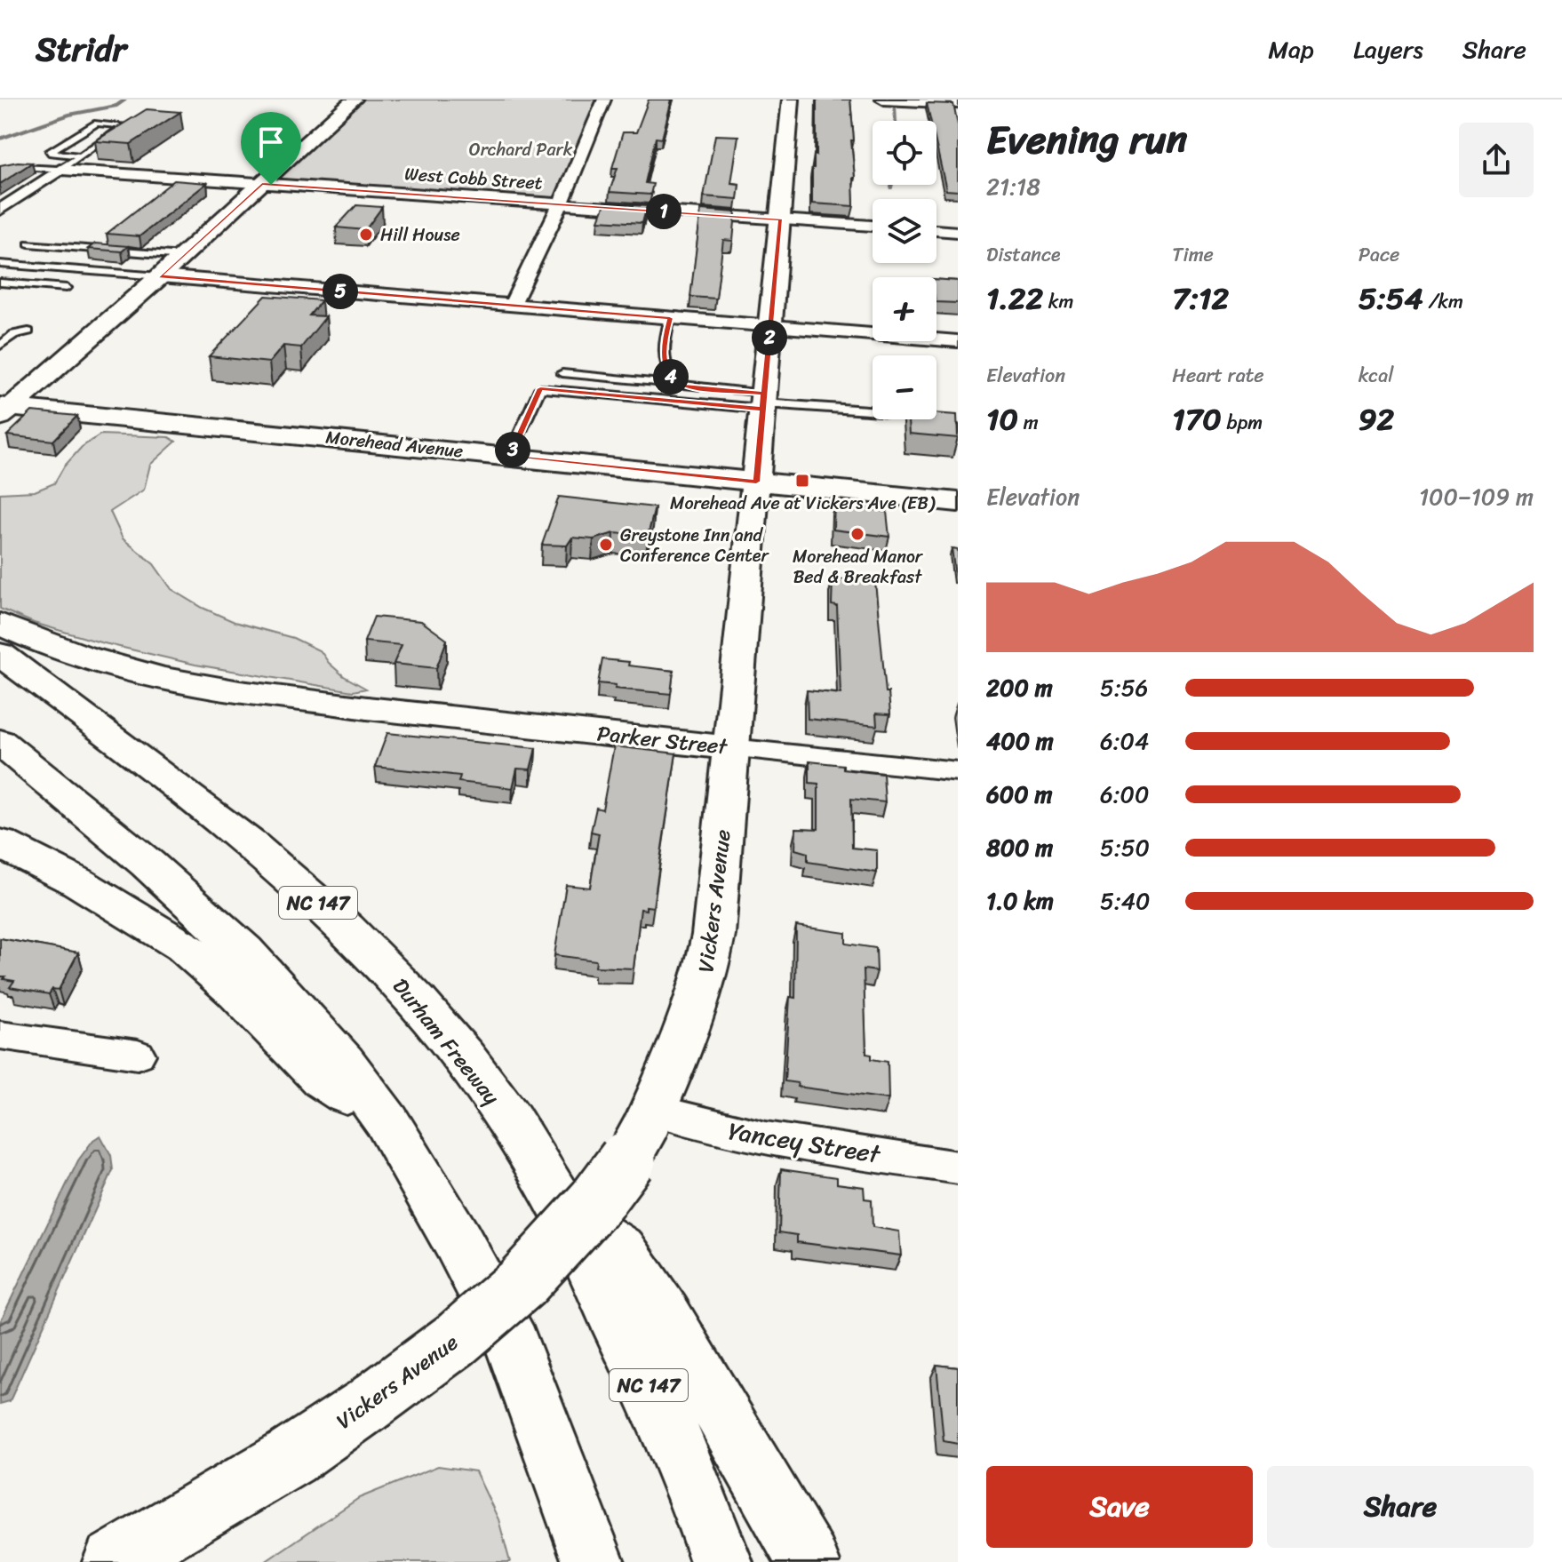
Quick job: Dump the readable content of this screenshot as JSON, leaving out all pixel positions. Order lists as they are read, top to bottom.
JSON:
{
  "streets": {
    "main road": [
      "Morehead Avenue",
      "Parker Street",
      "Vickers Avenue",
      "NC 147",
      "Durham Freeway"
    ],
    "street": ["West Cobb Street", "Yancey Street"]
  },
  "crossings": [
    ["West Cobb Street", "Vickers Avenue"],
    ["Morehead Avenue", "Vickers Avenue"],
    ["Parker Street", "Vickers Avenue"],
    ["Vickers Avenue", "Yancey Street"]
  ],
  "parks": ["Orchard Park"],
  "places": {
    "other": ["Hill House", "Morehead Manor Bed & Breakfast", "Greystone Inn and Conference Center"],
    "transit": ["Morehead Ave at Vickers Ave (EB)"]
  },
  "page": {
    "header": "Stridr",
    "nav": ["Map", "Layers", "Share"],
    "heading": ["Evening run", "21:18"],
    "map_buttons": ["+", "−"],
    "pins": [
      "1",
      "5",
      "2",
      "4",
      "3"
    ],
    "stats": [
      ["Distance", "1.22 km"],
      ["Time", "7:12"],
      ["Pace", "5:54 /km"],
      ["Elevation", "10 m"],
      ["Heart rate", "170 bpm"],
      ["kcal", "92"]
    ],
    "chart": ["Elevation", "100–109 m"],
    "list": [
      {
        "name": "200 m",
        "note": "5:56"
      },
      {
        "name": "400 m",
        "note": "6:04"
      },
      {
        "name": "600 m",
        "note": "6:00"
      },
      {
        "name": "800 m",
        "note": "5:50"
      },
      {
        "name": "1.0 km",
        "note": "5:40"
      }
    ],
    "buttons": ["Save", "Share"]
  }
}
